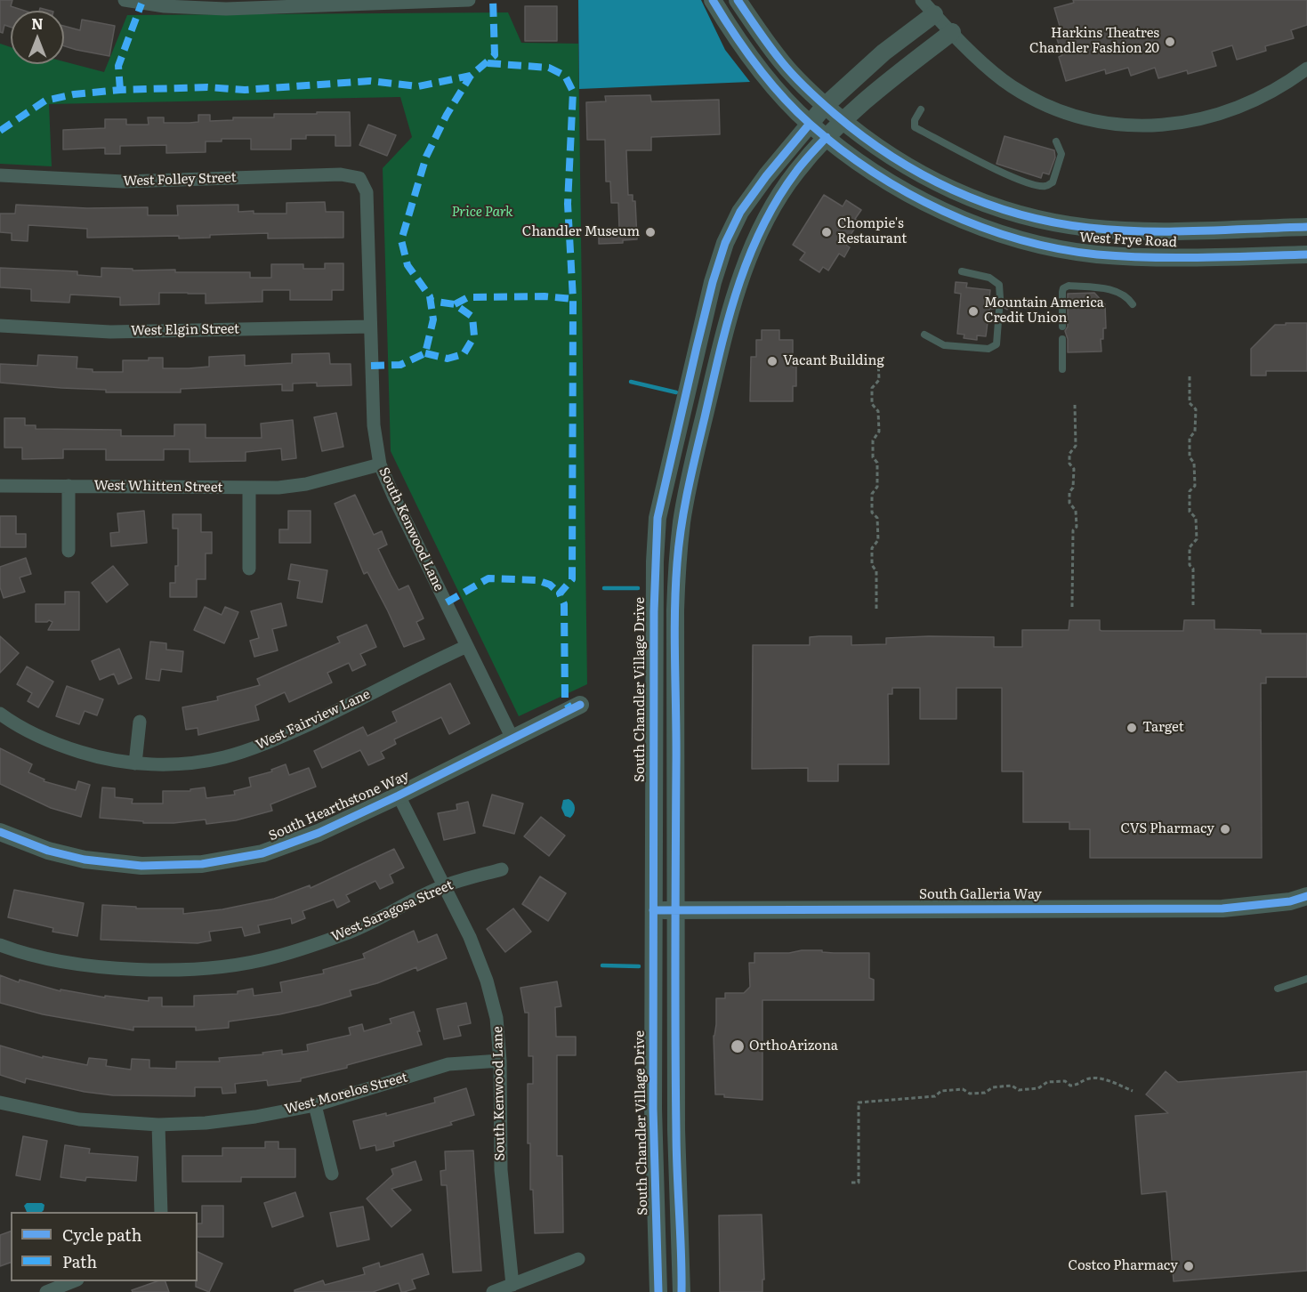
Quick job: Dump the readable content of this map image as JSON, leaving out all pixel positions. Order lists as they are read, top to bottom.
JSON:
{
  "streets": {
    "street": [
      "West Folley Street",
      "West Frye Road",
      "West Elgin Street",
      "West Whitten Street",
      "South Kenwood Lane",
      "South Chandler Village Drive",
      "West Fairview Lane",
      "South Hearthstone Way",
      "South Galleria Way",
      "West Saragosa Street",
      "West Morelos Street"
    ]
  },
  "crossings": [
    ["West Folley Street", "South Kenwood Lane"],
    ["West Frye Road", "South Chandler Village Drive"],
    ["West Elgin Street", "South Kenwood Lane"],
    ["West Whitten Street", "South Kenwood Lane"],
    ["South Kenwood Lane", "West Fairview Lane"],
    ["South Kenwood Lane", "South Hearthstone Way"],
    ["South Kenwood Lane", "West Saragosa Street"],
    ["South Kenwood Lane", "West Morelos Street"],
    ["South Chandler Village Drive", "South Galleria Way"]
  ],
  "parks": ["Price Park"],
  "places": [
    "Harkins Theatres Chandler Fashion 20",
    "Chandler Museum",
    "Chompie's Restaurant",
    "Mountain America Credit Union",
    "Vacant Building",
    "Target",
    "CVS Pharmacy",
    "OrthoArizona",
    "Costco Pharmacy"
  ],
  "legend": ["Cycle path", "Path"],
  "north": "top"
}
